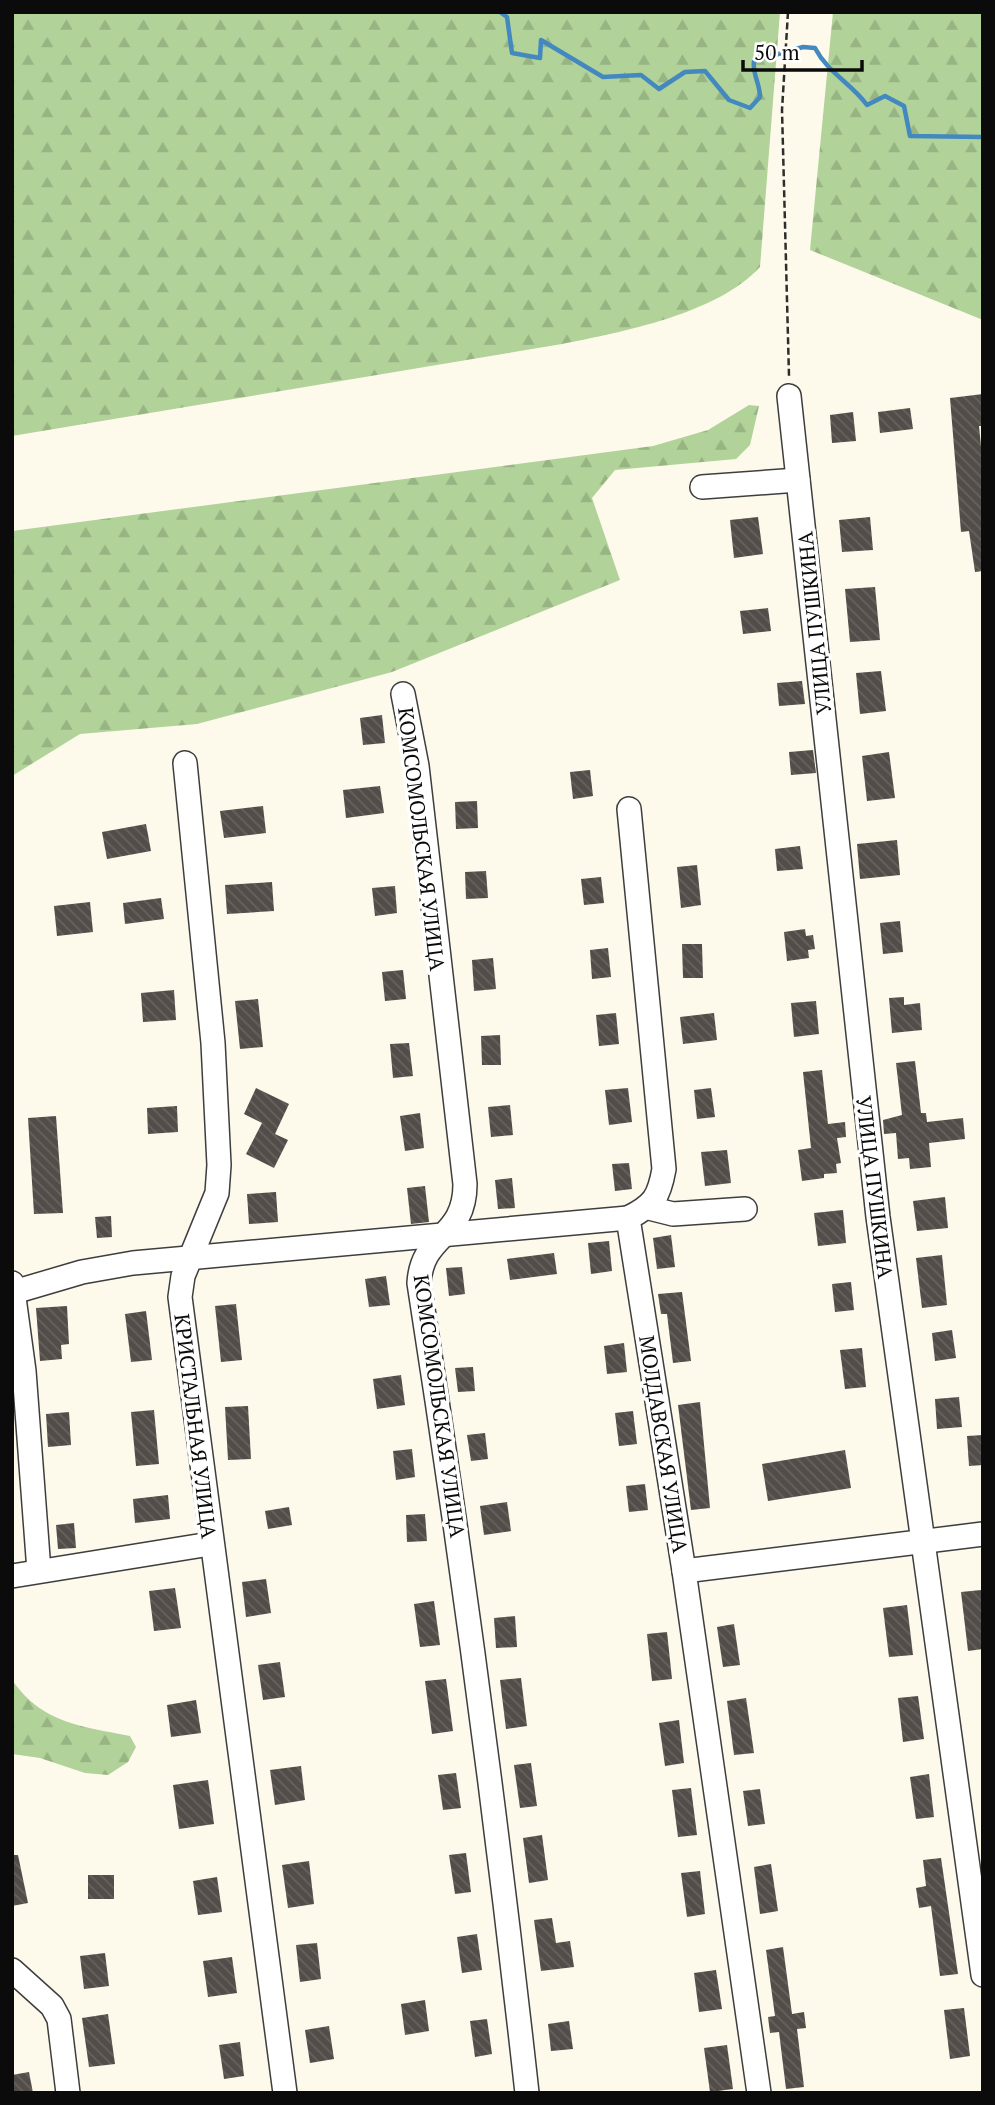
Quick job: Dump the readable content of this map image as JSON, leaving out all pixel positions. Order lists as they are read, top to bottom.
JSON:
{
  "streets": {
    "street": [
      "УЛИЦА ПУШКИНА",
      "КОМСОМОЛЬСКАЯ УЛИЦА",
      "КРИСТАЛЬНАЯ УЛИЦА",
      "МОЛДАВСКАЯ УЛИЦА"
    ]
  },
  "scale_bar": "50 m"
}
